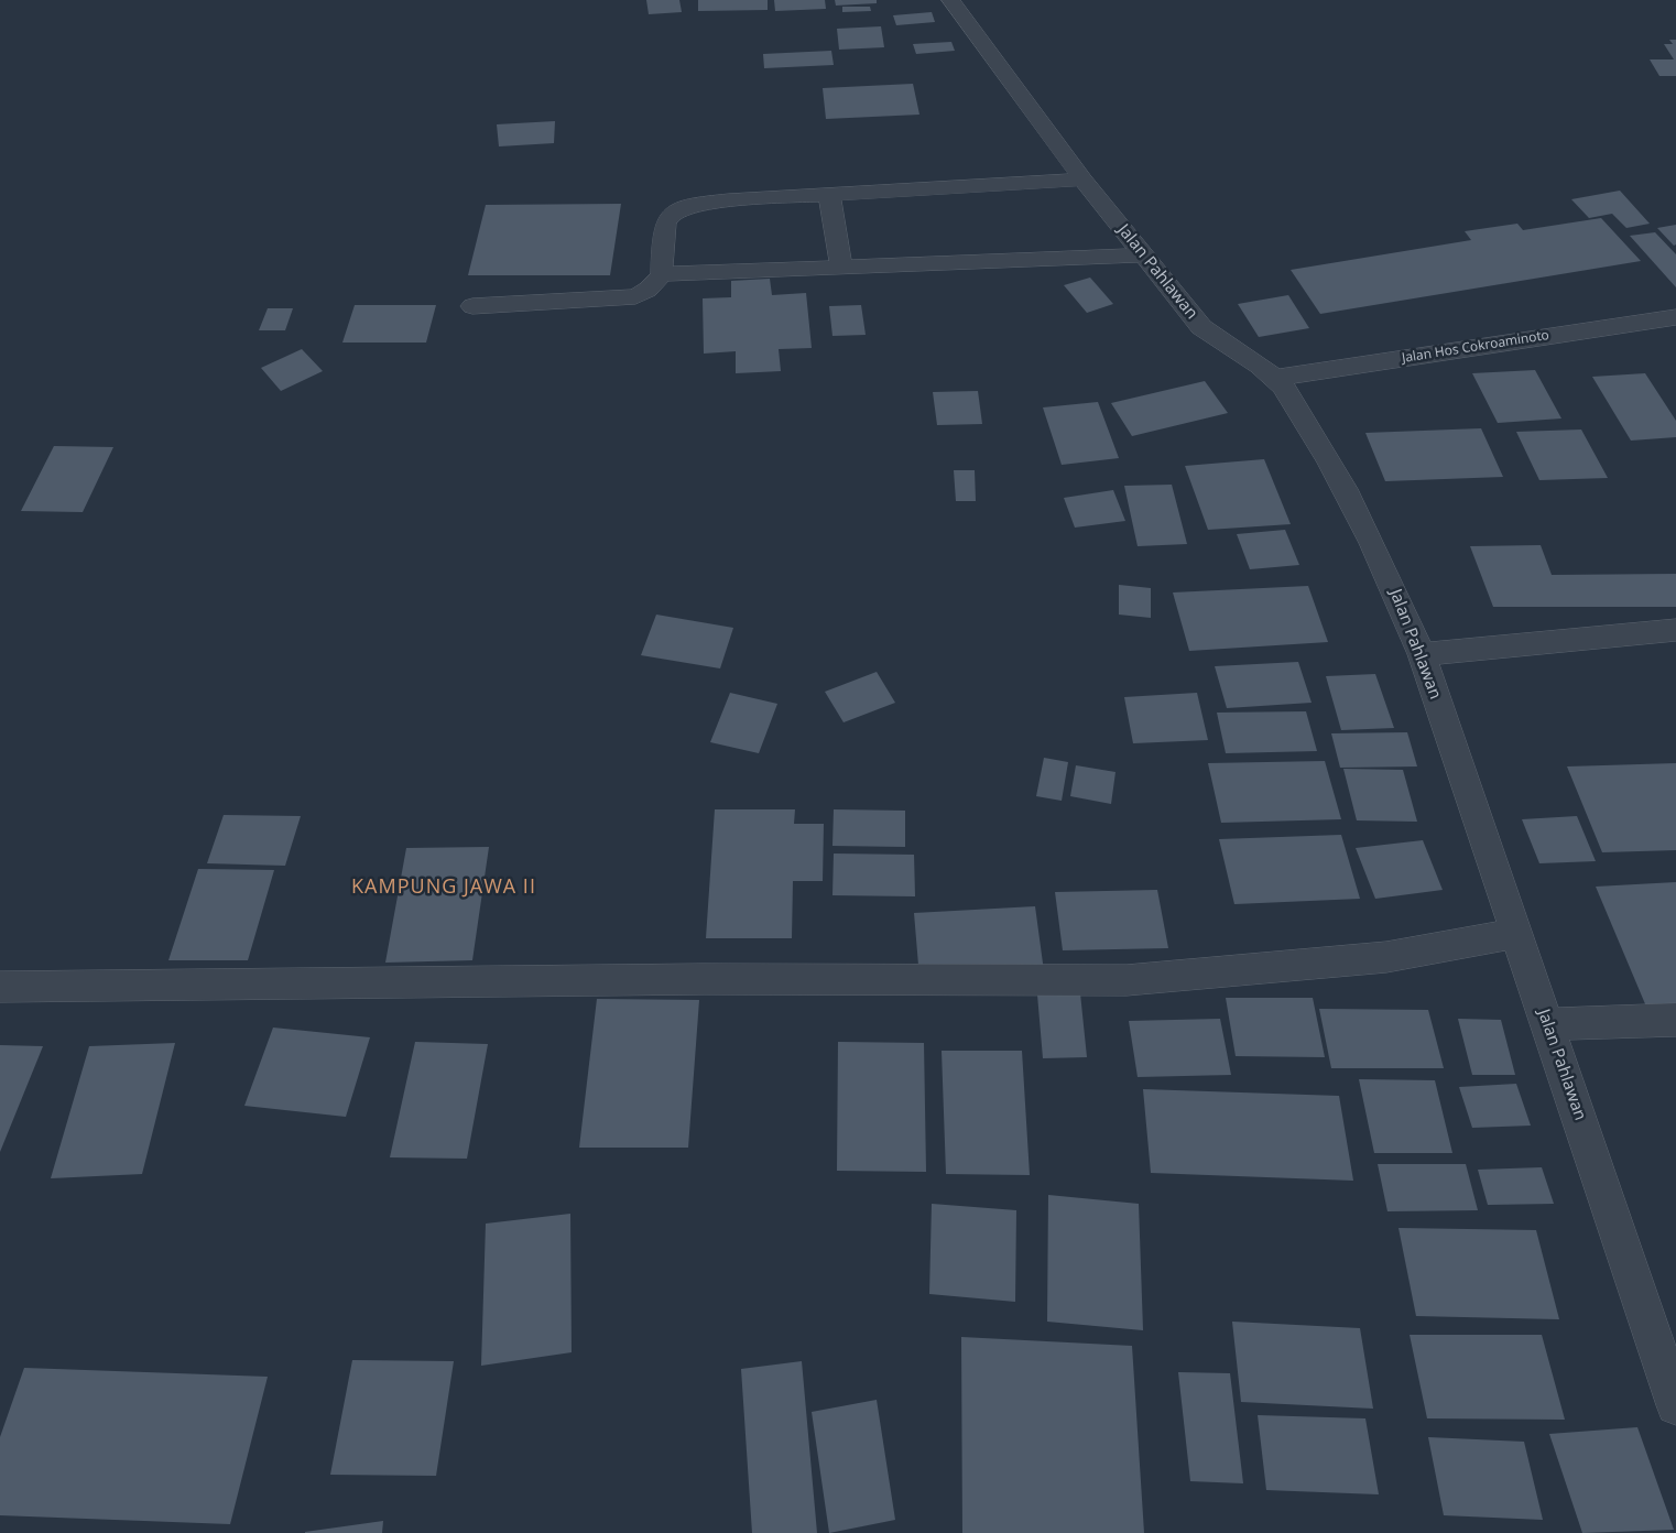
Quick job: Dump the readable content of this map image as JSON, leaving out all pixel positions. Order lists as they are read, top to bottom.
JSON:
{
  "streets": {
    "street": ["Jalan Pahlawan", "Jalan Hos Cokroaminoto"]
  },
  "crossings": [
    ["Jalan Pahlawan", "Jalan Hos Cokroaminoto"]
  ],
  "districts": ["KAMPUNG JAWA II"]
}
